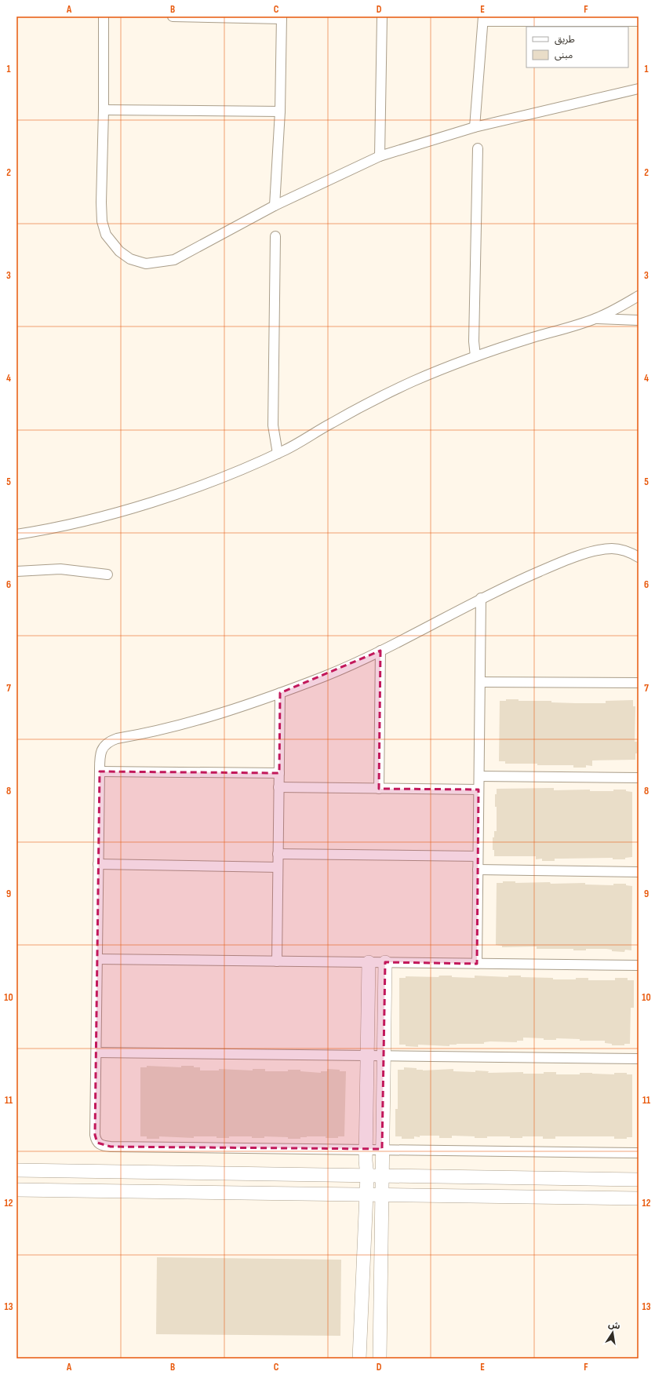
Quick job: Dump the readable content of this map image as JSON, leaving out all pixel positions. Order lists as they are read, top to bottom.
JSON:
{
  "legend": ["طريق", "مبنى"],
  "north": "top",
  "grid": {
    "columns": [
      "A",
      "B",
      "C",
      "D",
      "E",
      "F"
    ],
    "rows": [
      "1",
      "2",
      "3",
      "4",
      "5",
      "6",
      "7",
      "8",
      "9",
      "10",
      "11",
      "12",
      "13"
    ]
  }
}
